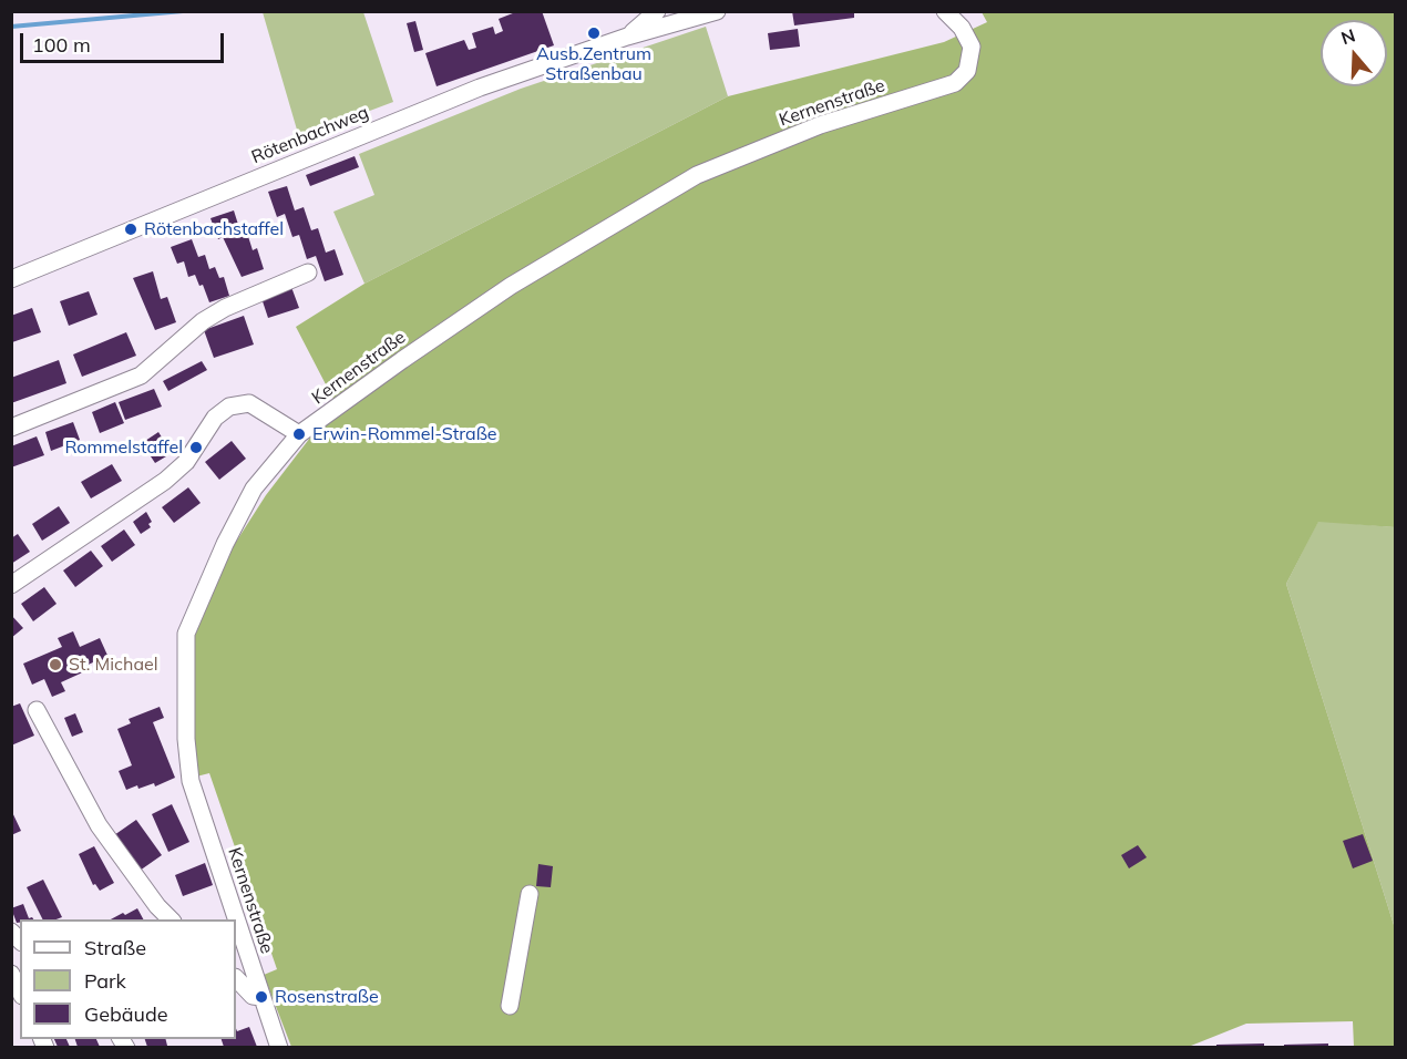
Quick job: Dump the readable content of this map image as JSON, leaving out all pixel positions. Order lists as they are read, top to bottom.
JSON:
{
  "streets": {
    "street": ["Kernenstraße", "Rötenbachweg"]
  },
  "places": [
    "Ausb.Zentrum Straßenbau",
    "Rötenbachstaffel",
    "Erwin-Rommel-Straße",
    "Rommelstaffel",
    "St. Michael",
    "Rosenstraße"
  ],
  "legend": ["Straße", "Park", "Gebäude"],
  "scale_bar": "100 m",
  "north": "top"
}
